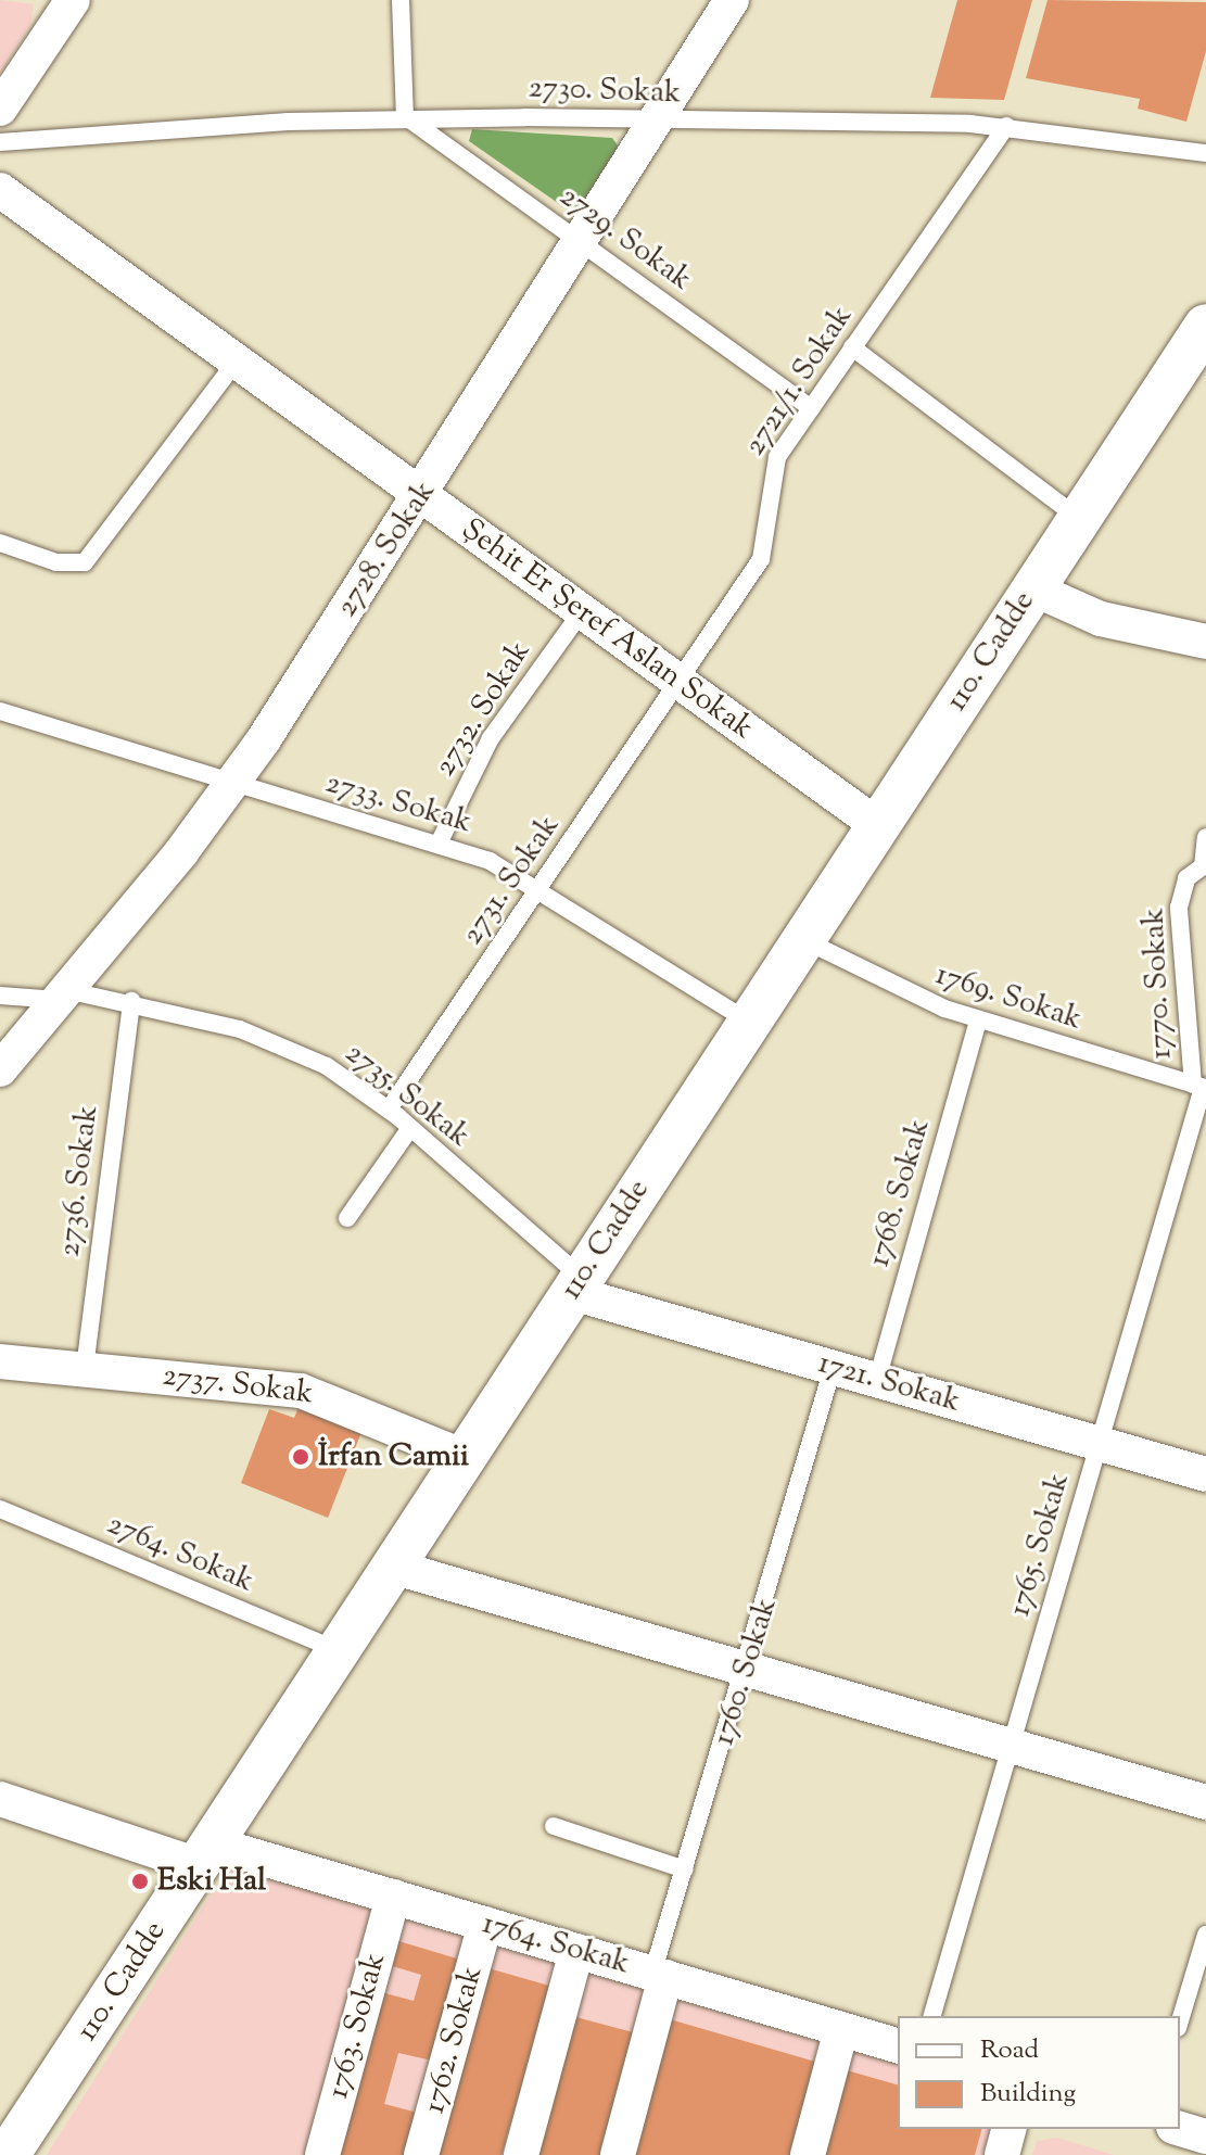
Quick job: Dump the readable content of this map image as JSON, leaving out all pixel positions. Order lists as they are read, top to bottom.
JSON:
{
  "streets": {
    "street": [
      "2728. Sokak",
      "Şehit Er Şeref Aslan Sokak",
      "110. Cadde",
      "1721. Sokak",
      "2737. Sokak",
      "1760. Sokak",
      "1764. Sokak",
      "1763. Sokak",
      "1762. Sokak"
    ],
    "lane": [
      "2730. Sokak",
      "2729. Sokak",
      "2721/1. Sokak",
      "2732. Sokak",
      "2733. Sokak",
      "2731. Sokak",
      "1770. Sokak",
      "1769. Sokak",
      "2735. Sokak",
      "2736. Sokak",
      "1768. Sokak",
      "1765. Sokak",
      "2764. Sokak"
    ]
  },
  "crossings": [
    ["2730. Sokak", "2729. Sokak"],
    ["2730. Sokak", "2721/1. Sokak"],
    ["2730. Sokak", "2728. Sokak"],
    ["2729. Sokak", "2721/1. Sokak"],
    ["2729. Sokak", "2728. Sokak"],
    ["2721/1. Sokak", "Şehit Er Şeref Aslan Sokak"],
    ["2721/1. Sokak", "2731. Sokak"],
    ["2728. Sokak", "Şehit Er Şeref Aslan Sokak"],
    ["2728. Sokak", "2733. Sokak"],
    ["2728. Sokak", "2735. Sokak"],
    ["Şehit Er Şeref Aslan Sokak", "110. Cadde"],
    ["Şehit Er Şeref Aslan Sokak", "2732. Sokak"],
    ["Şehit Er Şeref Aslan Sokak", "2731. Sokak"],
    ["110. Cadde", "2733. Sokak"],
    ["110. Cadde", "1769. Sokak"],
    ["110. Cadde", "2735. Sokak"],
    ["110. Cadde", "1721. Sokak"],
    ["110. Cadde", "2737. Sokak"],
    ["110. Cadde", "2764. Sokak"],
    ["110. Cadde", "1764. Sokak"],
    ["2732. Sokak", "2733. Sokak"],
    ["2733. Sokak", "2731. Sokak"],
    ["2731. Sokak", "2735. Sokak"],
    ["1770. Sokak", "1769. Sokak"],
    ["1770. Sokak", "1765. Sokak"],
    ["1769. Sokak", "1768. Sokak"],
    ["1769. Sokak", "1765. Sokak"],
    ["2735. Sokak", "2736. Sokak"],
    ["2735. Sokak", "1721. Sokak"],
    ["2736. Sokak", "2737. Sokak"],
    ["1768. Sokak", "1721. Sokak"],
    ["1721. Sokak", "1765. Sokak"],
    ["1721. Sokak", "1760. Sokak"],
    ["1760. Sokak", "1764. Sokak"],
    ["1764. Sokak", "1763. Sokak"],
    ["1764. Sokak", "1762. Sokak"]
  ],
  "places": ["İrfan Camii", "Eski Hal"],
  "legend": ["Road", "Building"]
}
